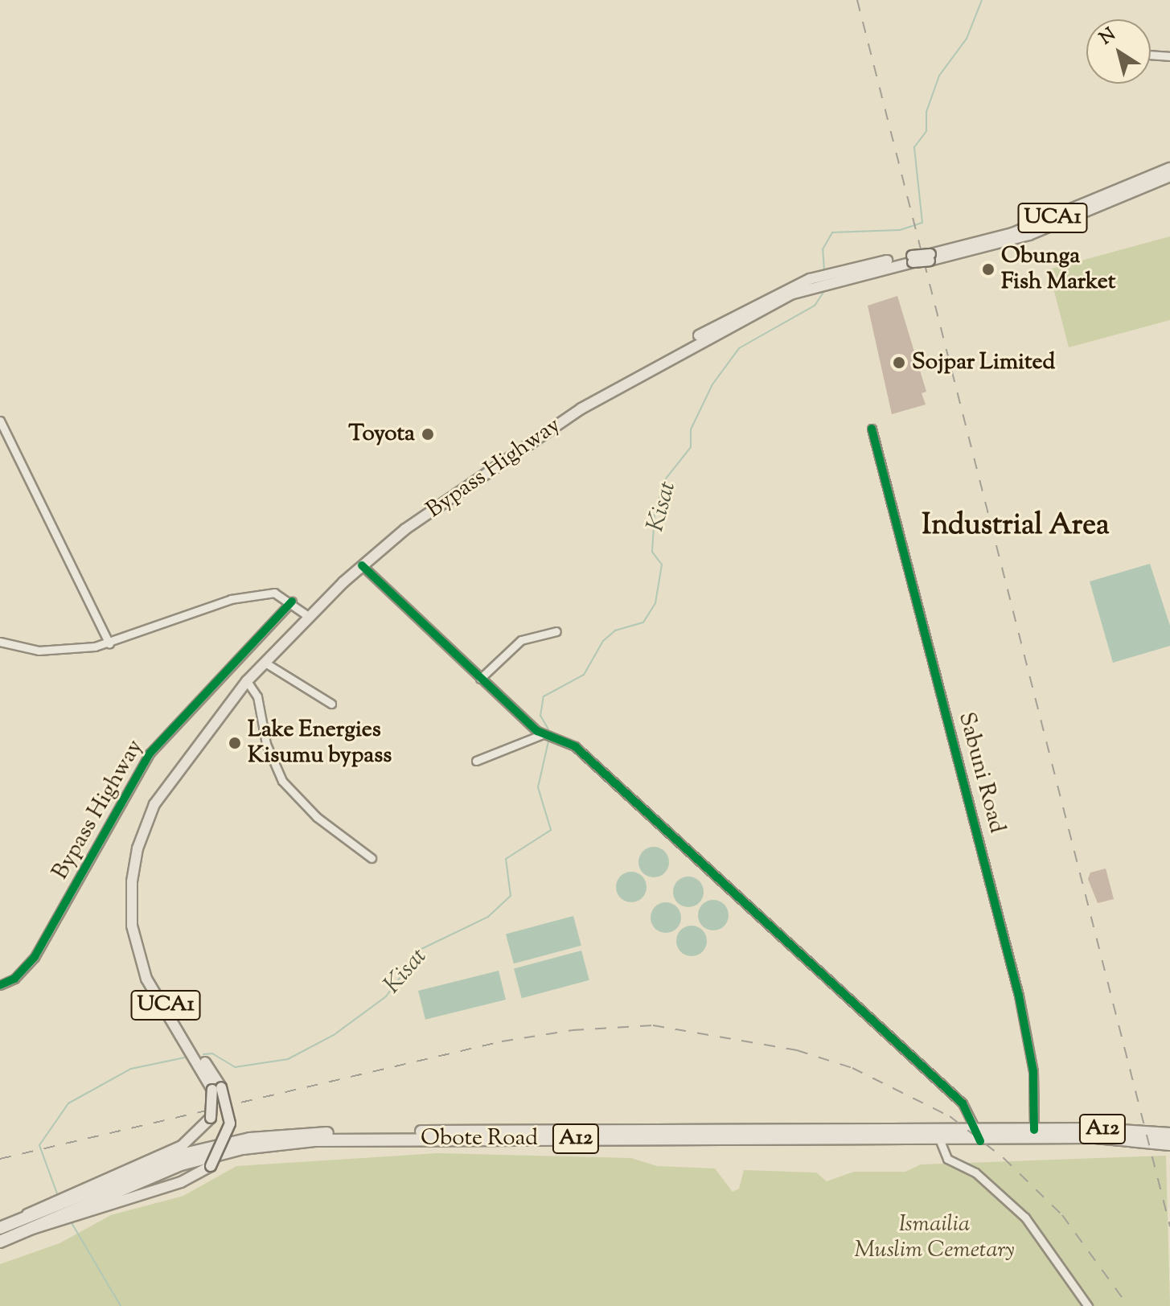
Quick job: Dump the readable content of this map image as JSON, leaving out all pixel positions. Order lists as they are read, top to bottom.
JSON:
{
  "streets": {
    "highway": ["A12", "Obote Road"],
    "main road": ["UCA1", "Bypass Highway"],
    "street": ["Sabuni Road"]
  },
  "crossings": [
    ["UCA1", "Bypass Highway"],
    ["UCA1", "Obote Road"],
    ["Sabuni Road", "A12"],
    ["Sabuni Road", "Obote Road"],
    ["A12", "Obote Road"]
  ],
  "districts": ["Industrial Area"],
  "water": ["Kisat"],
  "parks": ["Ismailia Muslim Cemetary"],
  "places": [
    "Obunga Fish Market",
    "Sojpar Limited",
    "Toyota",
    "Lake Energies Kisumu bypass"
  ],
  "north": "top left"
}
